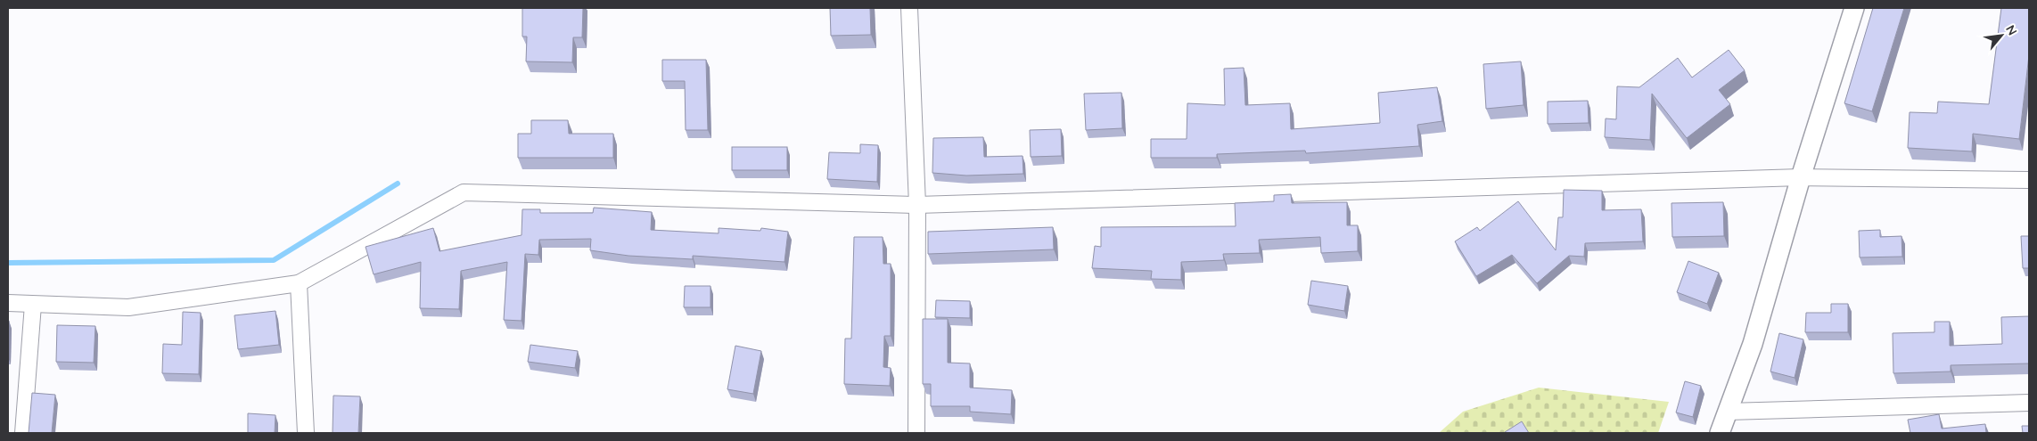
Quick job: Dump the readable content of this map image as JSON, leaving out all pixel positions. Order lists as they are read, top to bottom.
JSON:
{
  "north": "top right"
}
